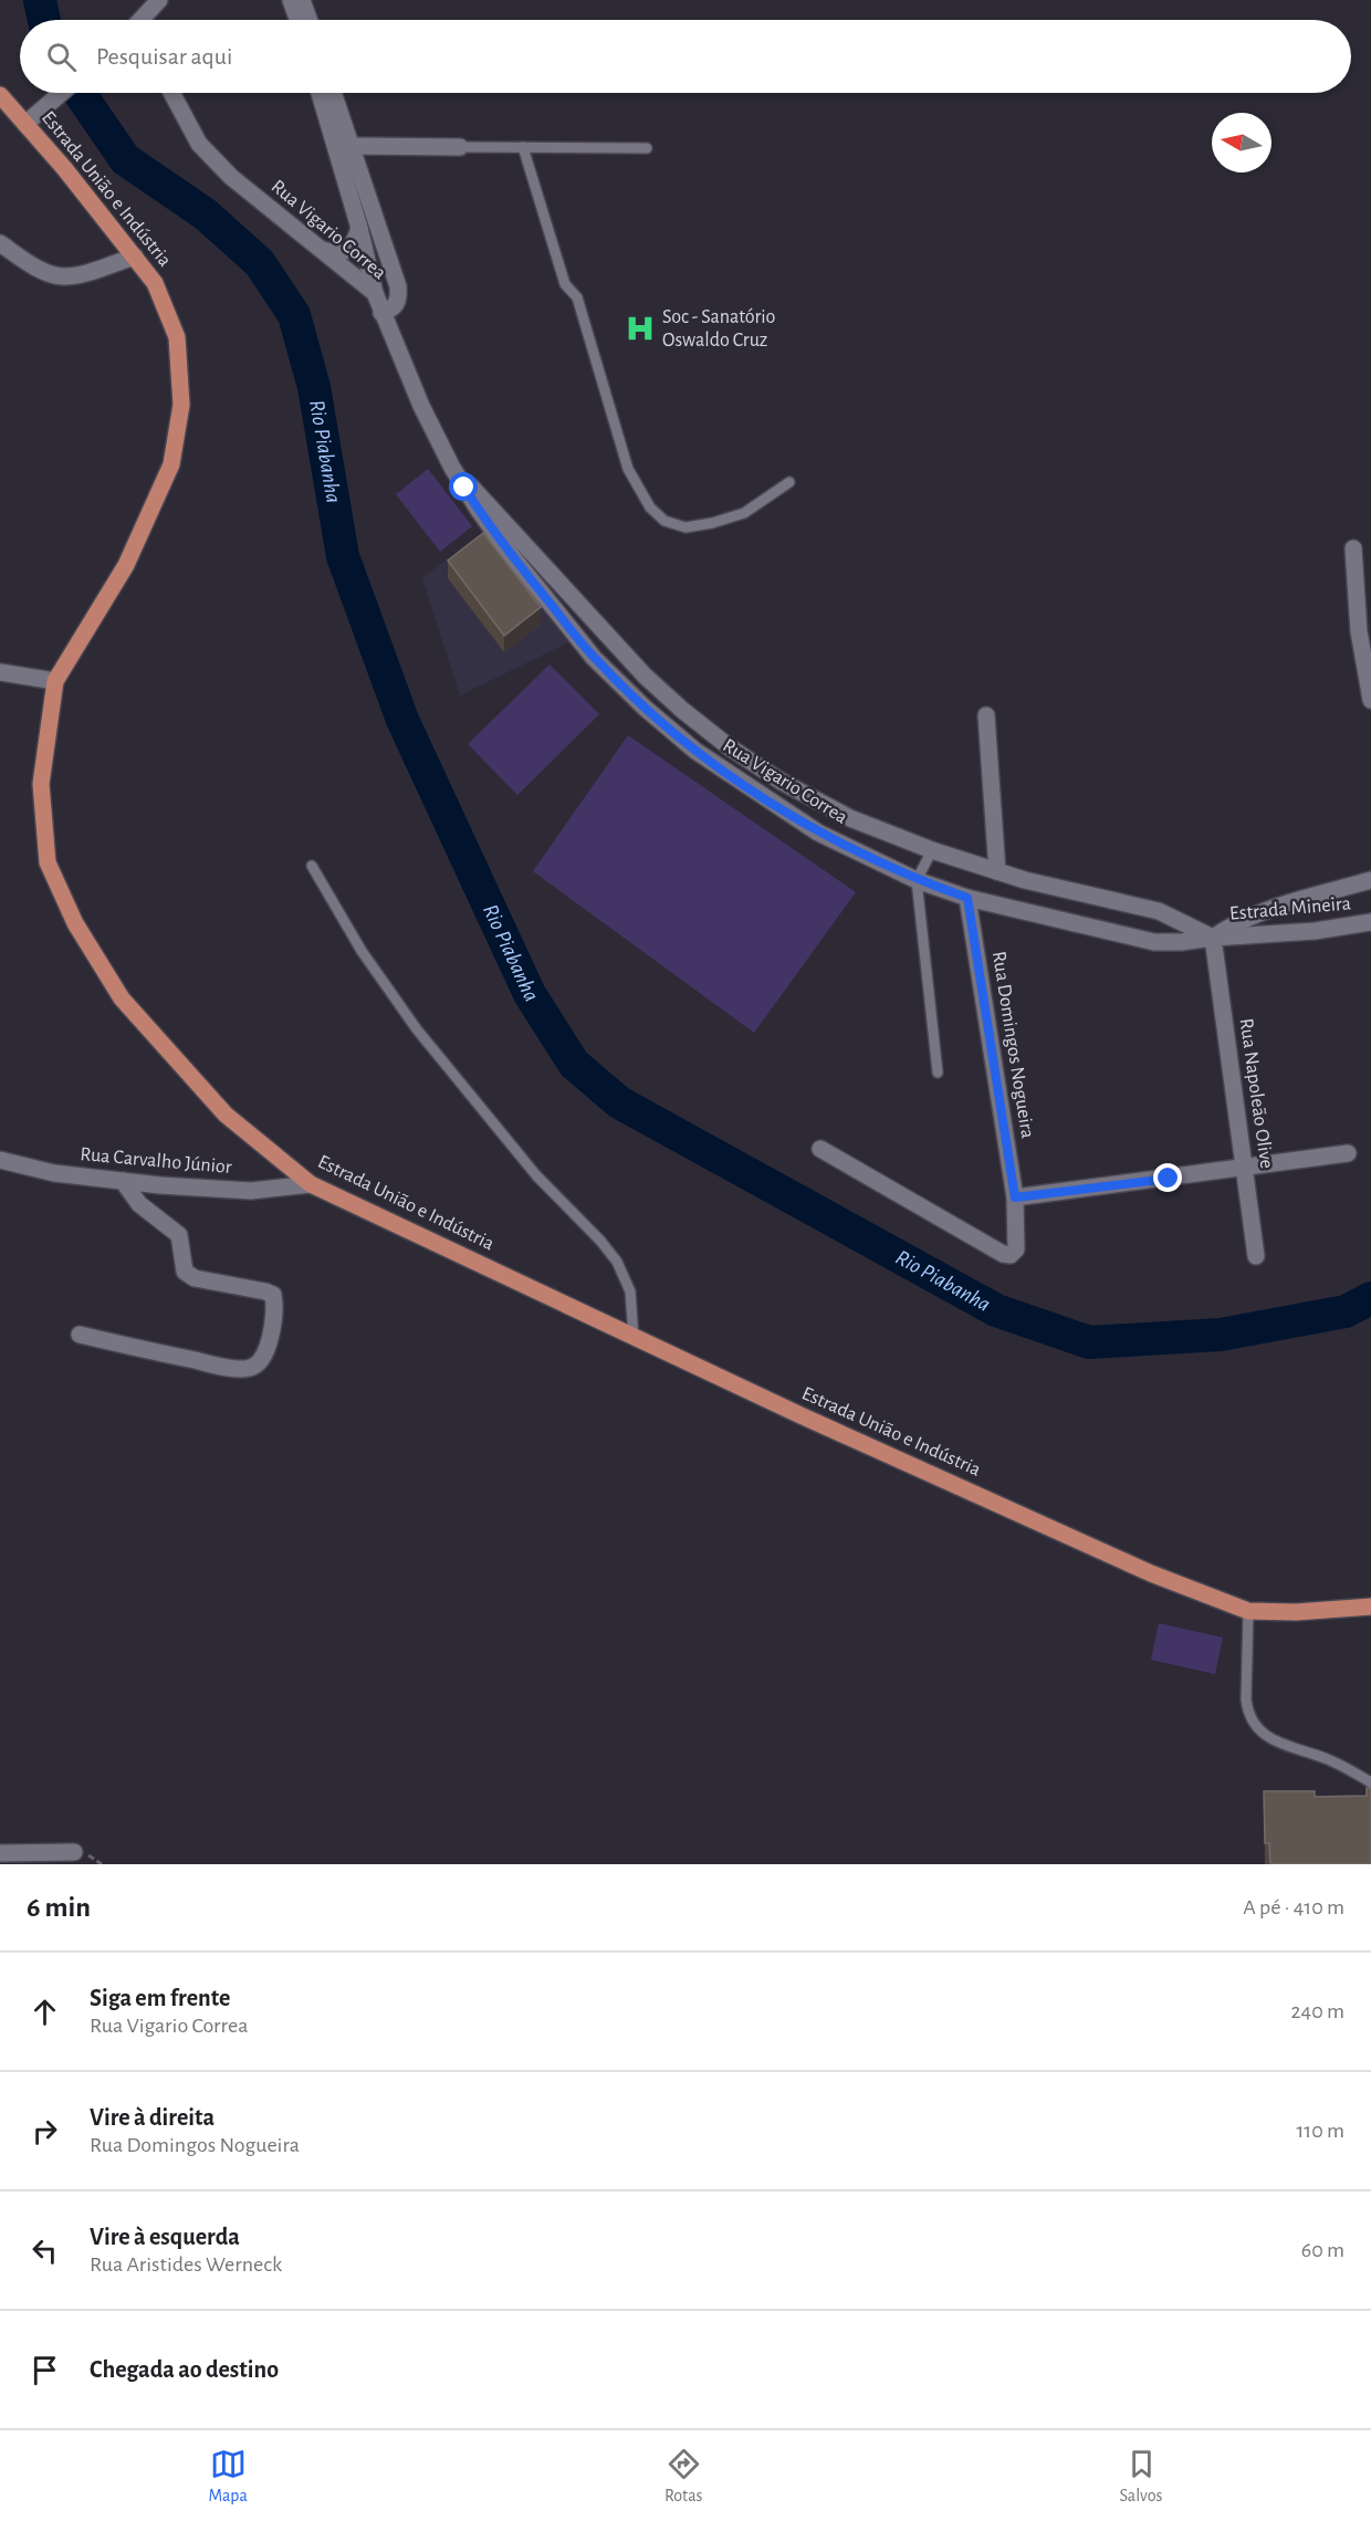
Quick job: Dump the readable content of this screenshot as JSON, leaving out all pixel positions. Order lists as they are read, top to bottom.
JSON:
{
  "streets": {
    "main road": ["Estrada União e Indústria"],
    "street": [
      "Rua Vigario Correa",
      "Estrada Mineira",
      "Rua Domingos Nogueira",
      "Rua Napoleão Olive",
      "Rua Carvalho Júnior"
    ]
  },
  "crossings": [
    ["Estrada União e Indústria", "Rua Carvalho Júnior"],
    ["Rua Vigario Correa", "Estrada Mineira"],
    ["Rua Vigario Correa", "Rua Domingos Nogueira"],
    ["Rua Vigario Correa", "Rua Napoleão Olive"],
    ["Estrada Mineira", "Rua Napoleão Olive"]
  ],
  "water": ["Rio Piabanha"],
  "places": {
    "hospital": ["Soc - Sanatório Oswaldo Cruz"]
  },
  "north": "left",
  "page": {
    "search": "Pesquisar aqui",
    "heading": ["6 min", "A pé · 410 m"],
    "list": [
      ["Siga em frente", "Rua Vigario Correa", "240 m"],
      ["Vire à direita", "Rua Domingos Nogueira", "110 m"],
      ["Vire à esquerda", "Rua Aristides Werneck", "60 m"],
      "Chegada ao destino"
    ],
    "nav": ["Mapa", "Rotas", "Salvos"]
  }
}
